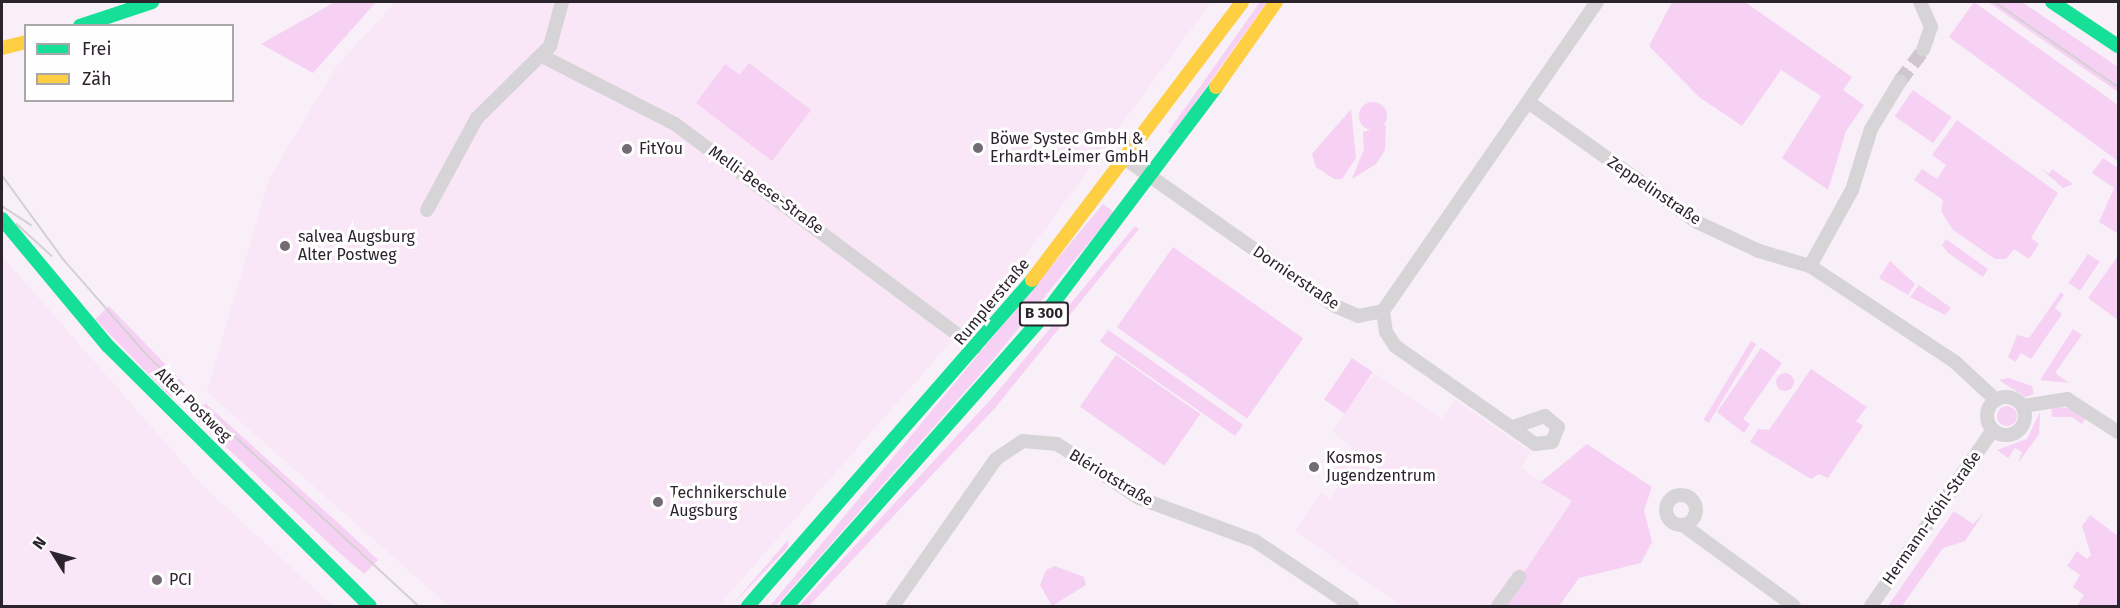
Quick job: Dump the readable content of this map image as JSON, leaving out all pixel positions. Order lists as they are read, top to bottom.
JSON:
{
  "streets": {
    "main road": ["Rumplerstraße", "B 300", "Alter Postweg"],
    "street": [
      "Melli-Beese-Straße",
      "Zeppelinstraße",
      "Dornierstraße",
      "Blériotstraße",
      "Hermann-Köhl-Straße"
    ]
  },
  "crossings": [
    ["Melli-Beese-Straße", "Rumplerstraße"],
    ["Zeppelinstraße", "Hermann-Köhl-Straße"],
    ["Dornierstraße", "Rumplerstraße"],
    ["Dornierstraße", "B 300"]
  ],
  "places": [
    "Böwe Systec GmbH & Erhardt+Leimer GmbH",
    "FitYou",
    "salvea Augsburg Alter Postweg",
    "Kosmos Jugendzentrum",
    "Technikerschule Augsburg",
    "PCI"
  ],
  "legend": ["Frei", "Zäh"],
  "north": "top left"
}
